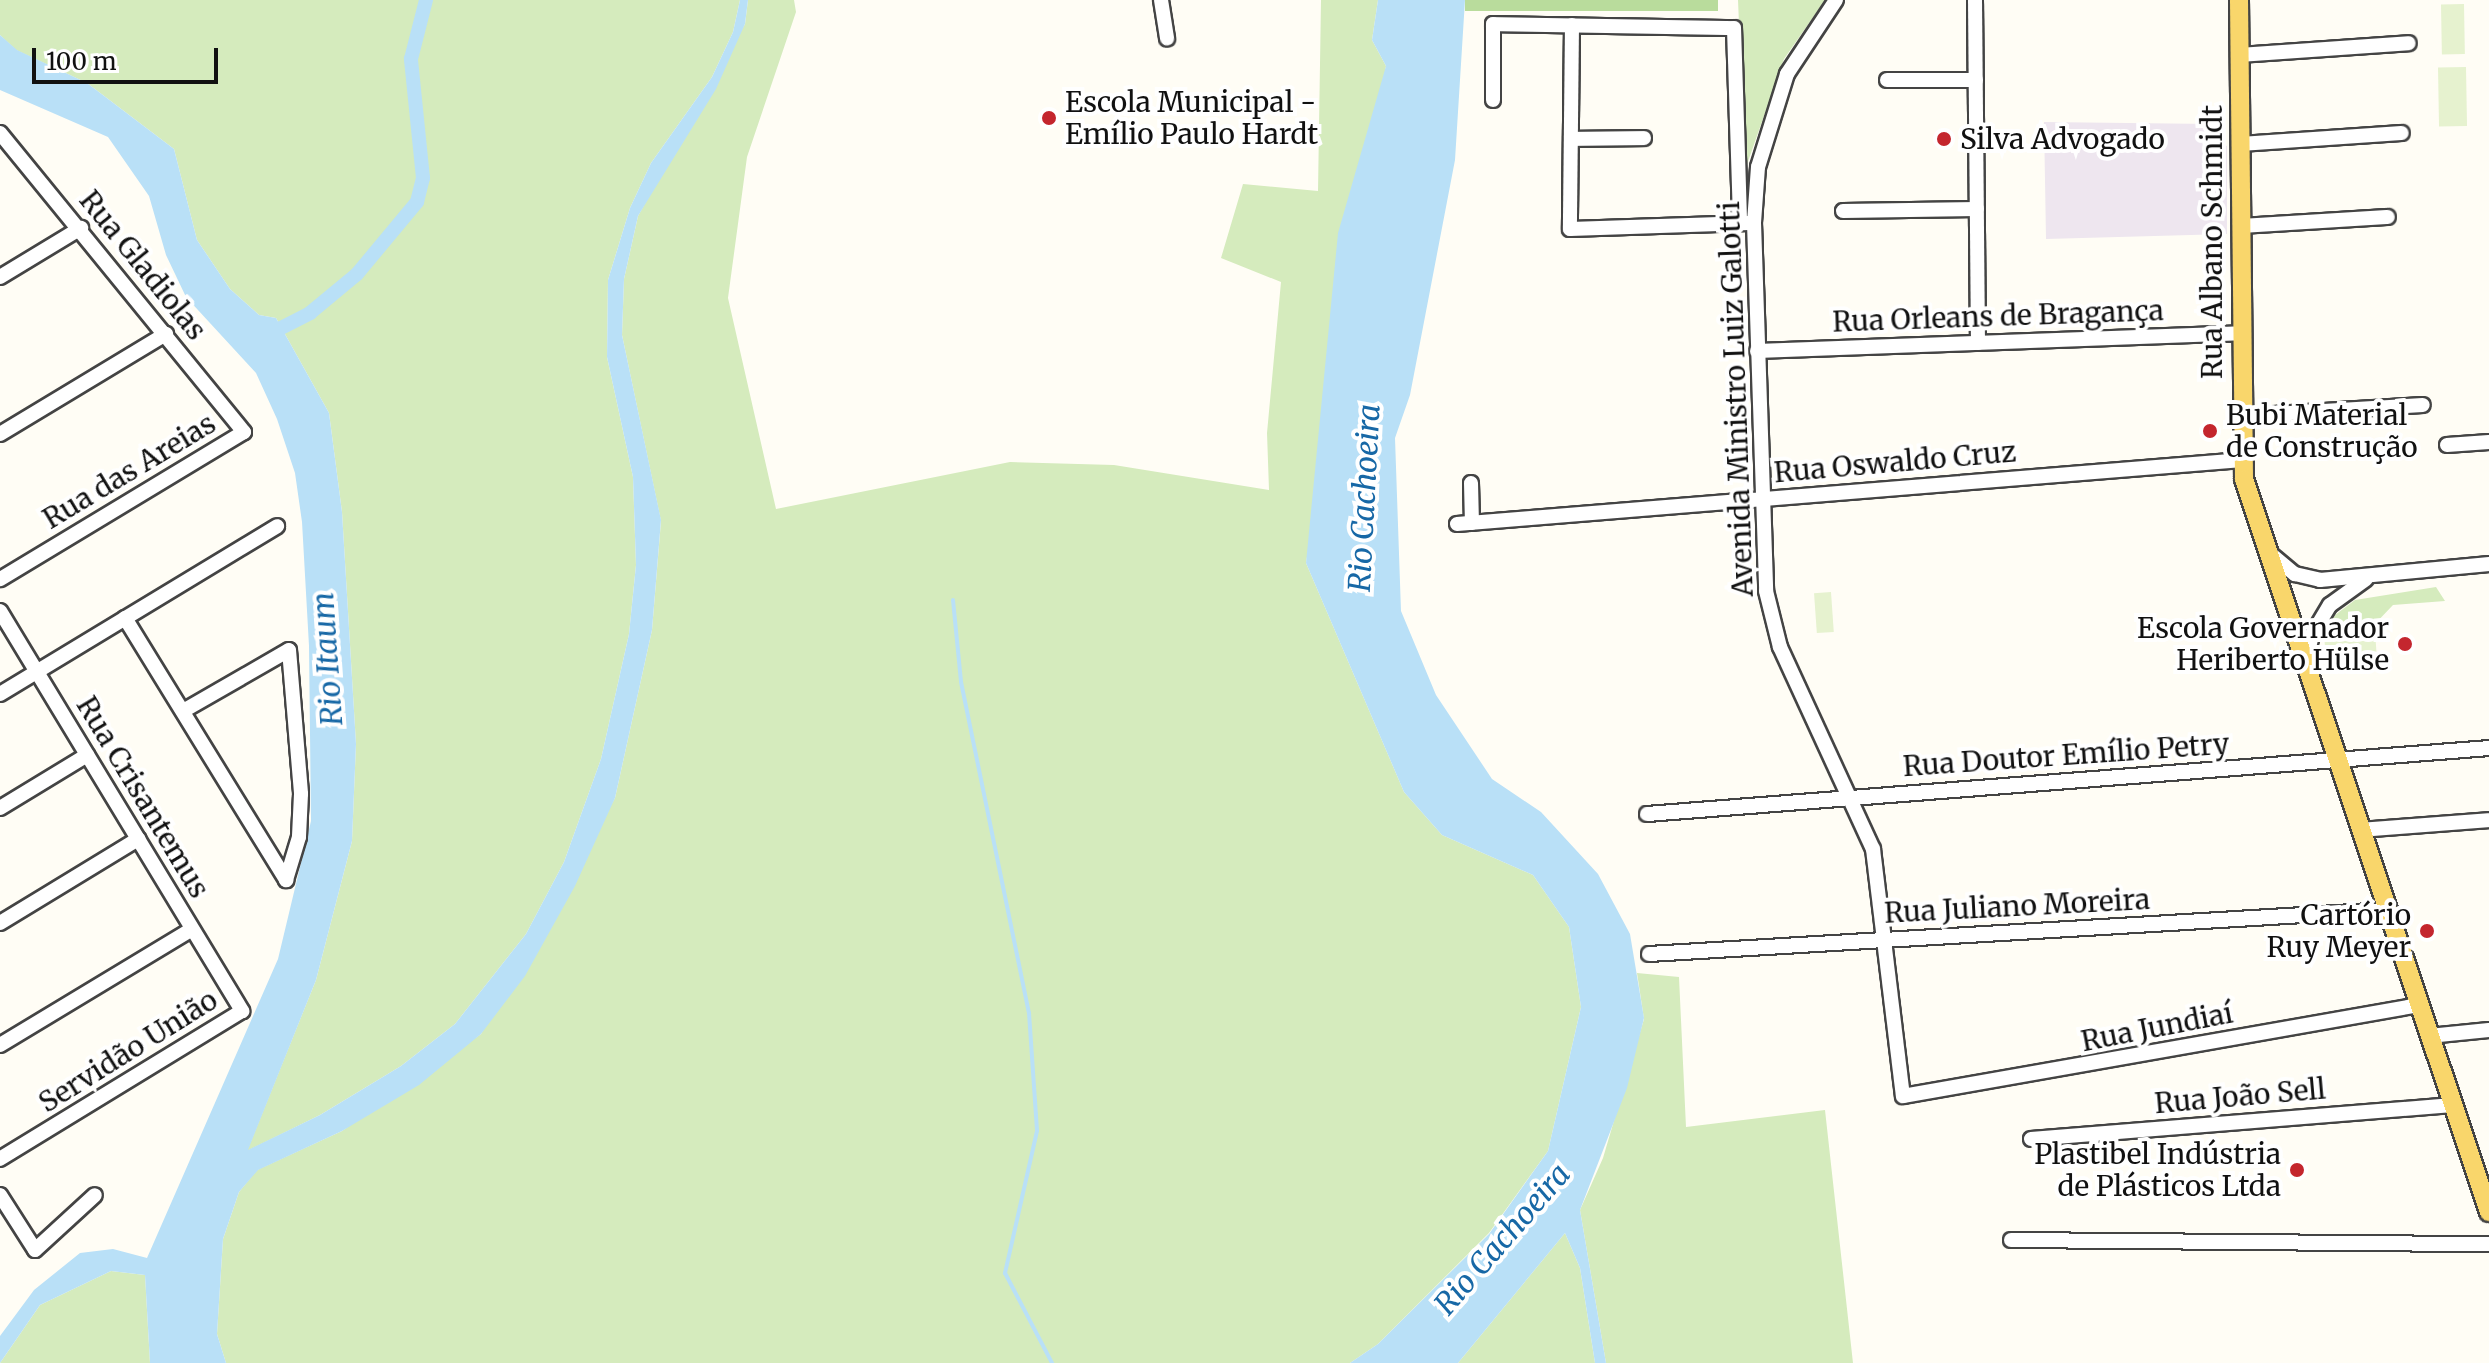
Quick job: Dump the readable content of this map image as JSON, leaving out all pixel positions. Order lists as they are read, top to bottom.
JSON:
{
  "streets": {
    "main road": ["Rua Albano Schmidt"],
    "street": [
      "Rua Gladiolas",
      "Rua Orleans de Bragança",
      "Avenida Ministro Luiz Galotti",
      "Rua Oswaldo Cruz",
      "Rua das Areias",
      "Rua Doutor Emílio Petry",
      "Rua Crisantemus",
      "Rua Juliano Moreira",
      "Rua Jundiaí",
      "Servidão União",
      "Rua João Sell"
    ]
  },
  "crossings": [
    ["Rua Albano Schmidt", "Rua Orleans de Bragança"],
    ["Rua Albano Schmidt", "Rua Oswaldo Cruz"],
    ["Rua Albano Schmidt", "Rua Doutor Emílio Petry"],
    ["Rua Albano Schmidt", "Rua Juliano Moreira"],
    ["Rua Albano Schmidt", "Rua Jundiaí"],
    ["Rua Albano Schmidt", "Rua João Sell"],
    ["Rua Gladiolas", "Rua das Areias"],
    ["Rua Orleans de Bragança", "Avenida Ministro Luiz Galotti"],
    ["Avenida Ministro Luiz Galotti", "Rua Oswaldo Cruz"],
    ["Avenida Ministro Luiz Galotti", "Rua Doutor Emílio Petry"],
    ["Avenida Ministro Luiz Galotti", "Rua Juliano Moreira"],
    ["Avenida Ministro Luiz Galotti", "Rua Jundiaí"],
    ["Rua Crisantemus", "Servidão União"]
  ],
  "water": ["Rio Cachoeira", "Rio Itaum"],
  "places": [
    "Escola Municipal - Emílio Paulo Hardt",
    "Silva Advogado",
    "Bubi Material de Construção",
    "Escola Governador Heriberto Hülse",
    "Cartório Ruy Meyer",
    "Plastibel Indústria de Plásticos Ltda"
  ],
  "scale_bar": "100 m"
}
